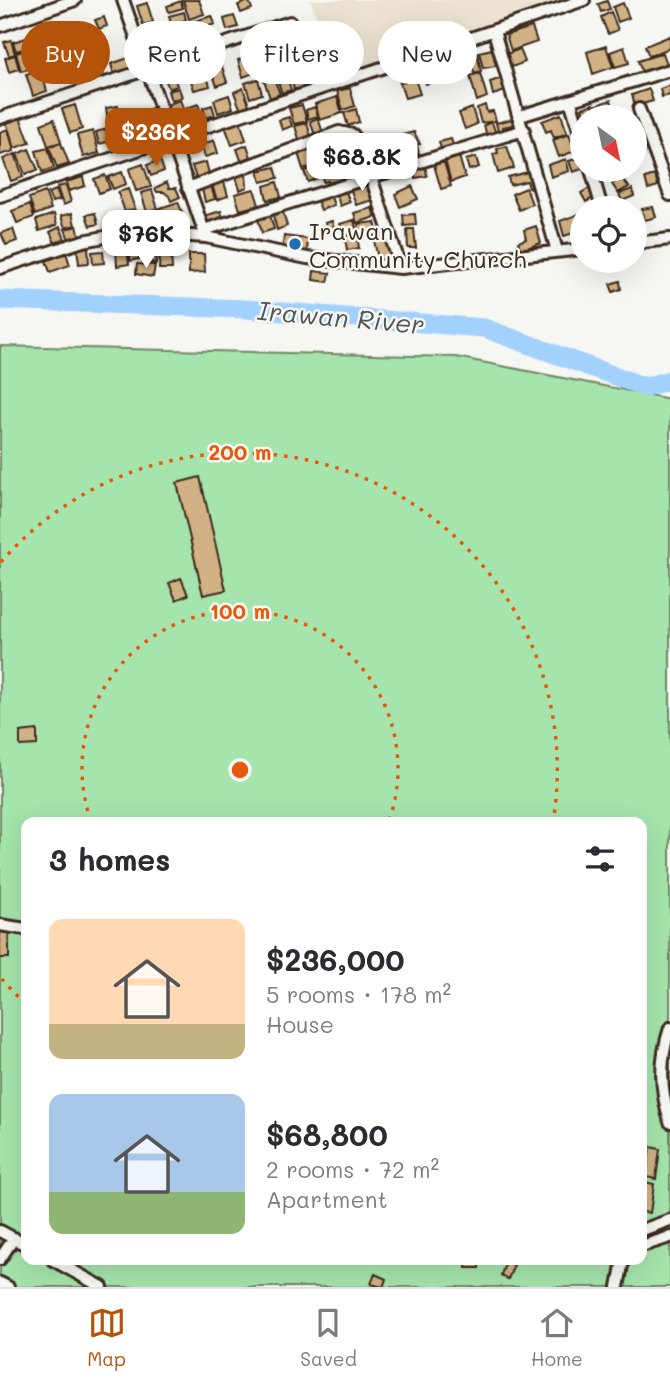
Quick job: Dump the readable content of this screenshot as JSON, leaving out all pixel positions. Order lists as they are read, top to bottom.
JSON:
{
  "water": ["Irawan River"],
  "places": ["Irawan Community Church"],
  "north": "bottom right",
  "page": {
    "chip": [
      "Buy",
      "Rent",
      "Filters",
      "New"
    ],
    "price": ["$236K", "$68.8K", "$76K"],
    "heading": "3 homes",
    "list": [
      {
        "name": "$236,000",
        "note": "5 rooms · 178 m² · House"
      },
      {
        "name": "$68,800",
        "note": "2 rooms · 72 m² · Apartment"
      }
    ],
    "tabs": ["Map", "Saved", "Home"]
  },
  "rings": ["200 m", "100 m"]
}
